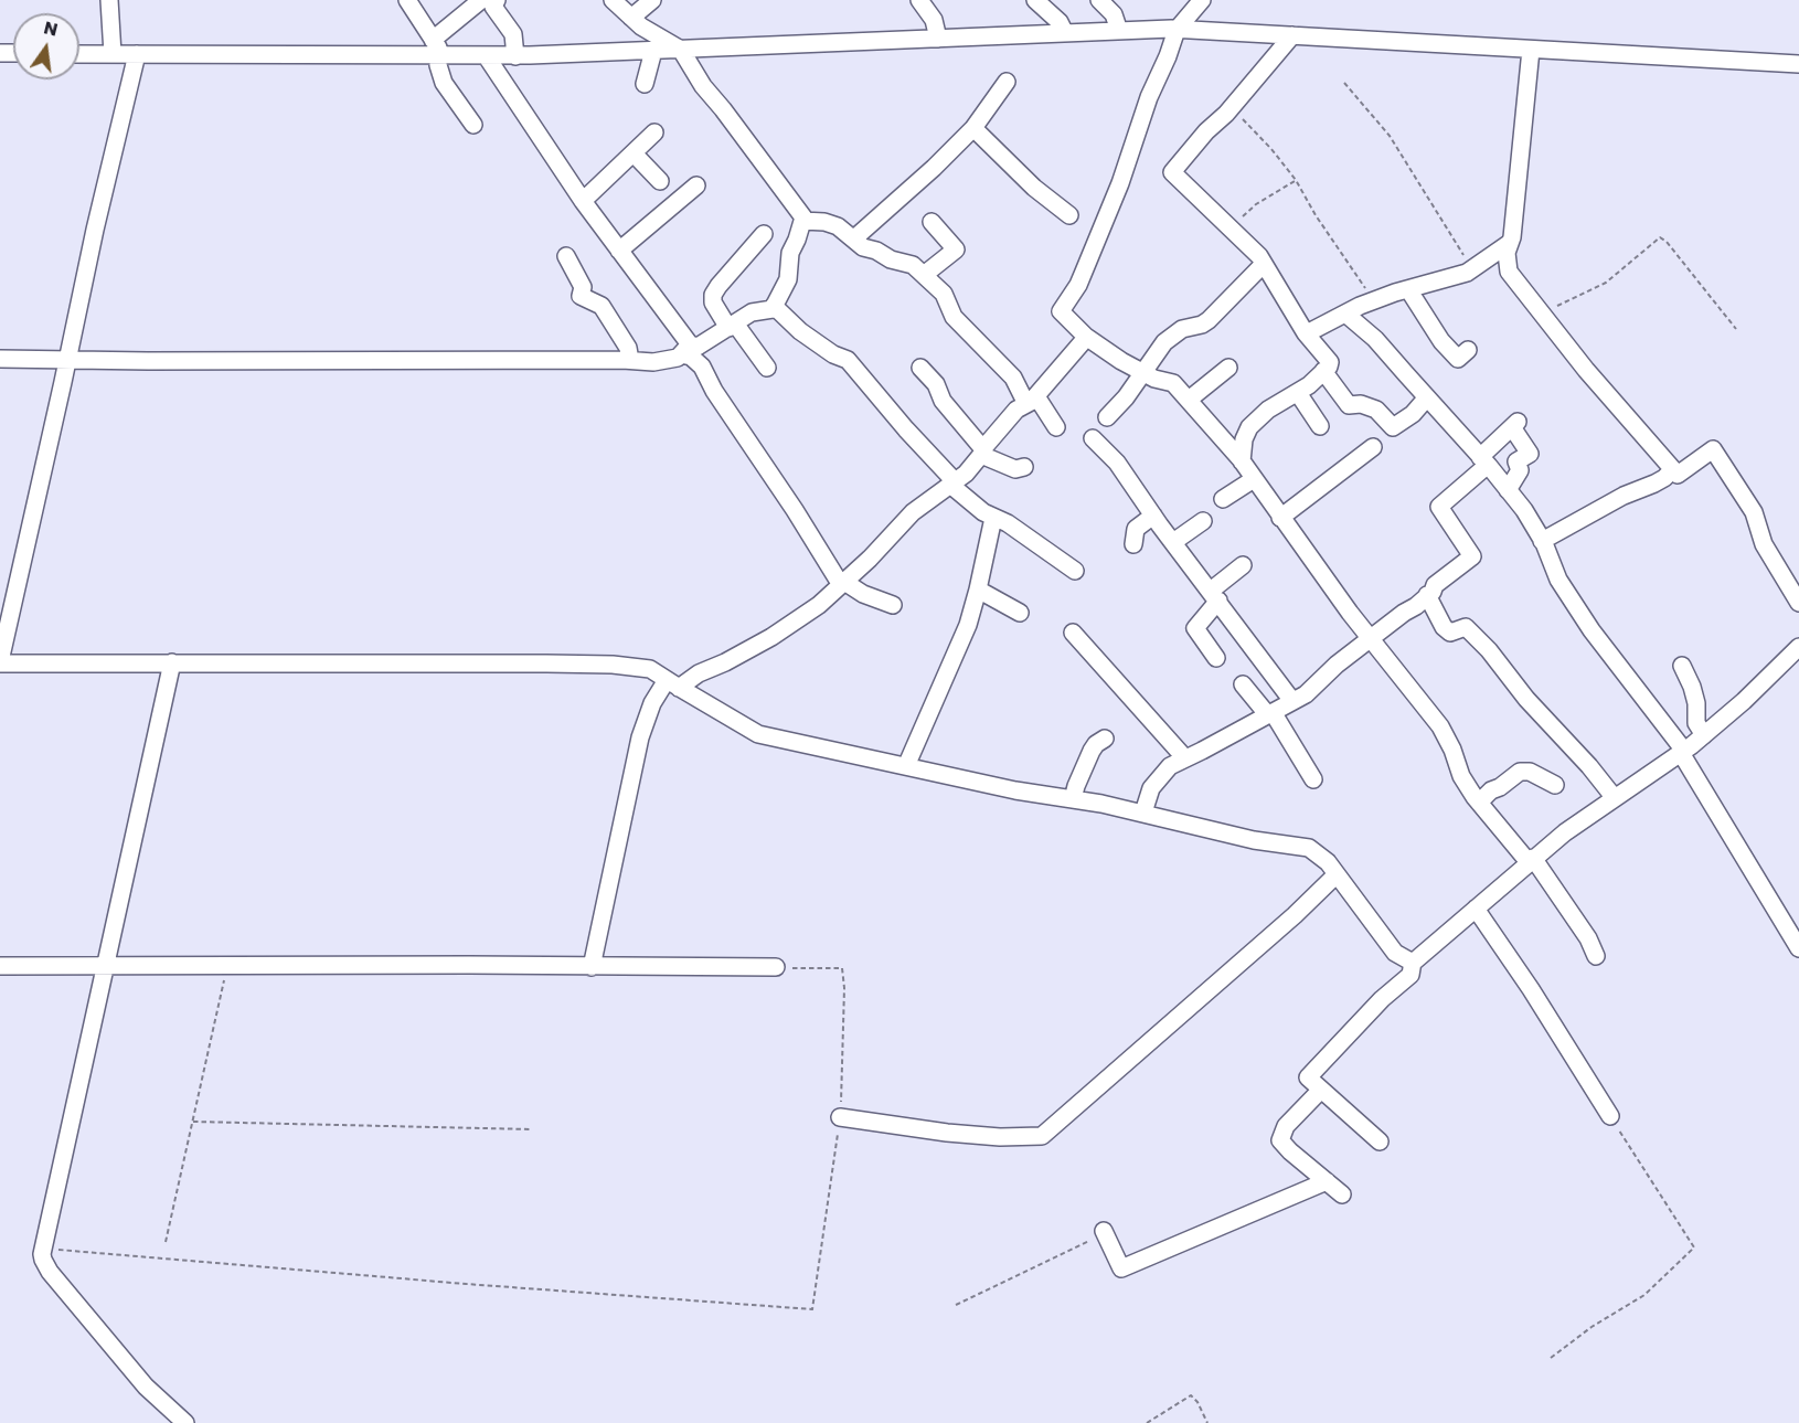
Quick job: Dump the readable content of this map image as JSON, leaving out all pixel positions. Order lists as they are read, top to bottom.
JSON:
{
  "north": "top"
}
